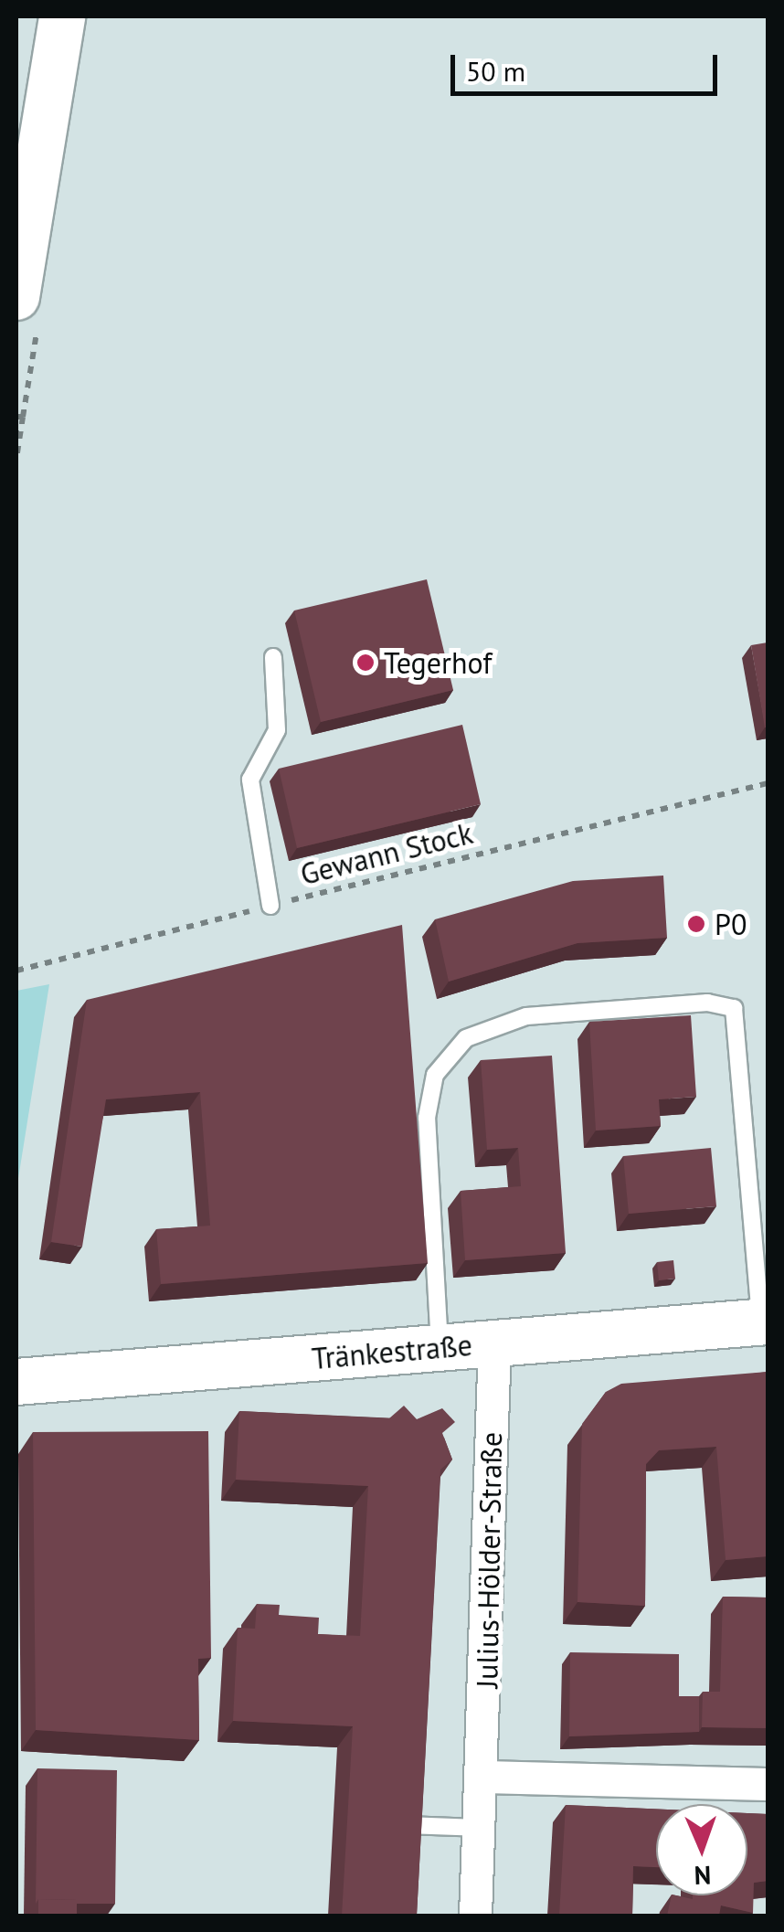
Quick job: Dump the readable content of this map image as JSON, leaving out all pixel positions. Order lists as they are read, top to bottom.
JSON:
{
  "streets": {
    "main road": ["Tränkestraße"],
    "street": ["Julius-Hölder-Straße"],
    "path": ["Gewann Stock"]
  },
  "crossings": [
    ["Tränkestraße", "Julius-Hölder-Straße"]
  ],
  "places": ["Tegerhof", "P0"],
  "scale_bar": "50 m",
  "north": "bottom"
}
